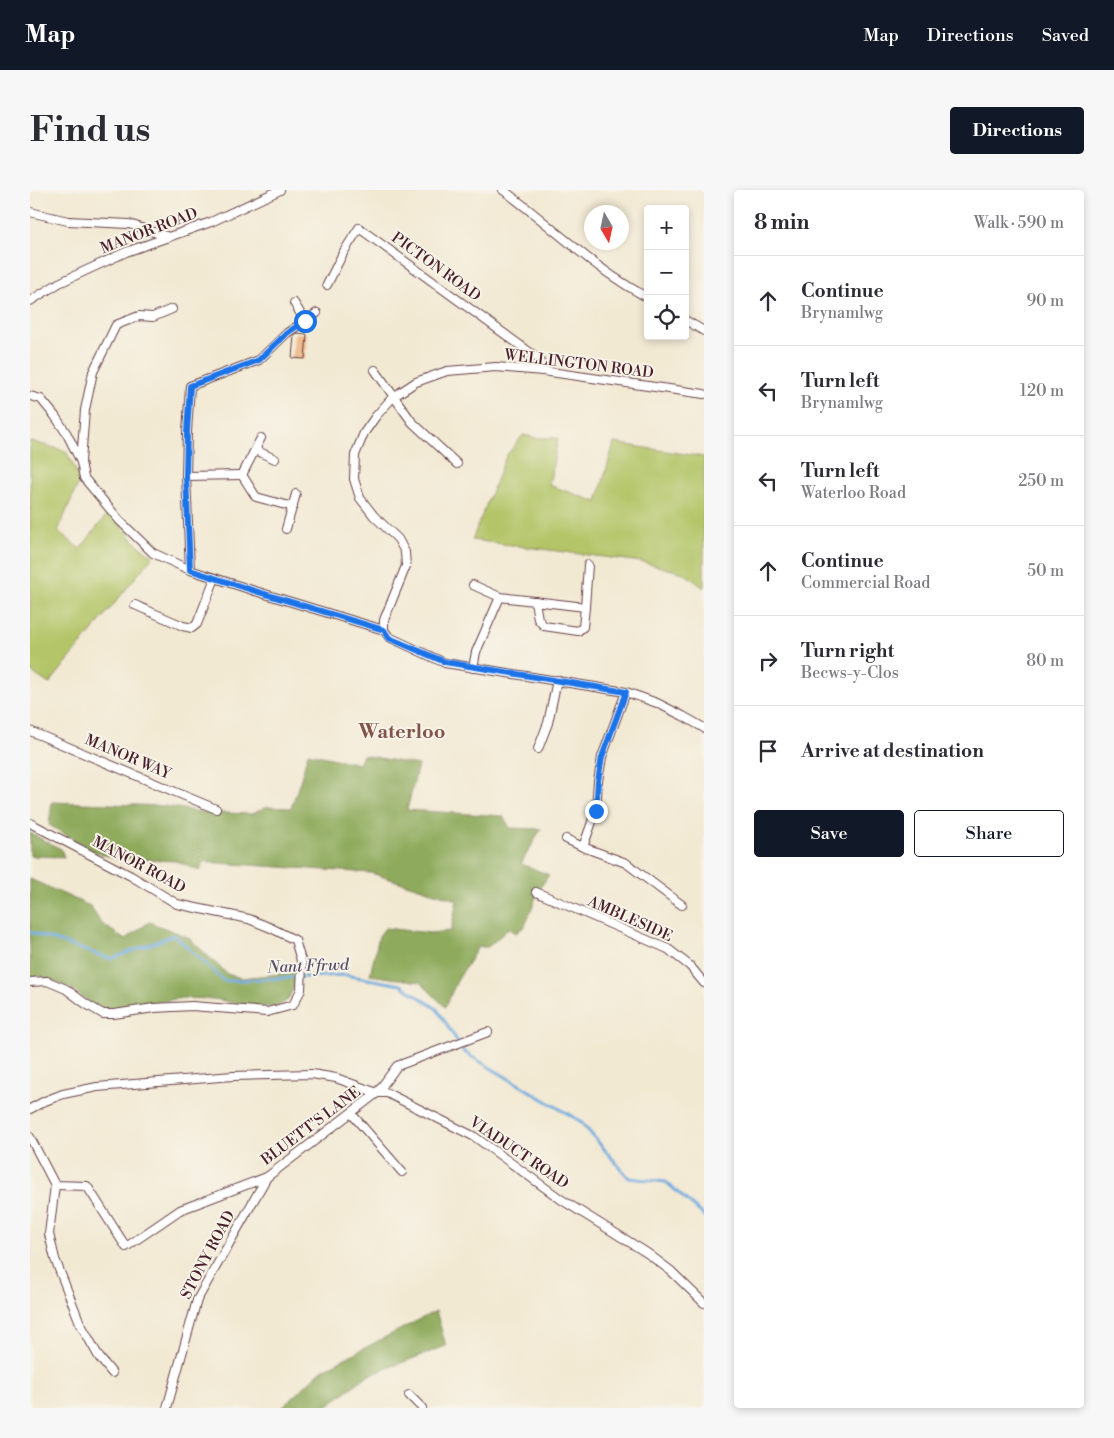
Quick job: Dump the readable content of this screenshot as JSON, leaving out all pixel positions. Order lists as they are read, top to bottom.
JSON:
{
  "streets": {
    "street": [
      "MANOR ROAD",
      "PICTON ROAD",
      "WELLINGTON ROAD",
      "MANOR WAY",
      "AMBLESIDE",
      "BLUETT'S LANE",
      "VIADUCT ROAD",
      "STONY ROAD"
    ]
  },
  "crossings": [
    ["PICTON ROAD", "WELLINGTON ROAD"],
    ["BLUETT'S LANE", "VIADUCT ROAD"],
    ["BLUETT'S LANE", "STONY ROAD"]
  ],
  "districts": ["Waterloo"],
  "water": ["Nant Ffrwd"],
  "north": "bottom",
  "page": {
    "header": "Map",
    "nav": ["Map", "Directions", "Saved"],
    "buttons": [
      "Directions",
      ["Save", "Share"]
    ],
    "title": "Find us",
    "heading": ["8 min", "Walk · 590 m"],
    "map_buttons": ["+", "−"],
    "list": [
      ["Continue", "Brynamlwg", "90 m"],
      ["Turn left", "Brynamlwg", "120 m"],
      ["Turn left", "Waterloo Road", "250 m"],
      ["Continue", "Commercial Road", "50 m"],
      ["Turn right", "Becws-y-Clos", "80 m"],
      "Arrive at destination"
    ]
  }
}
